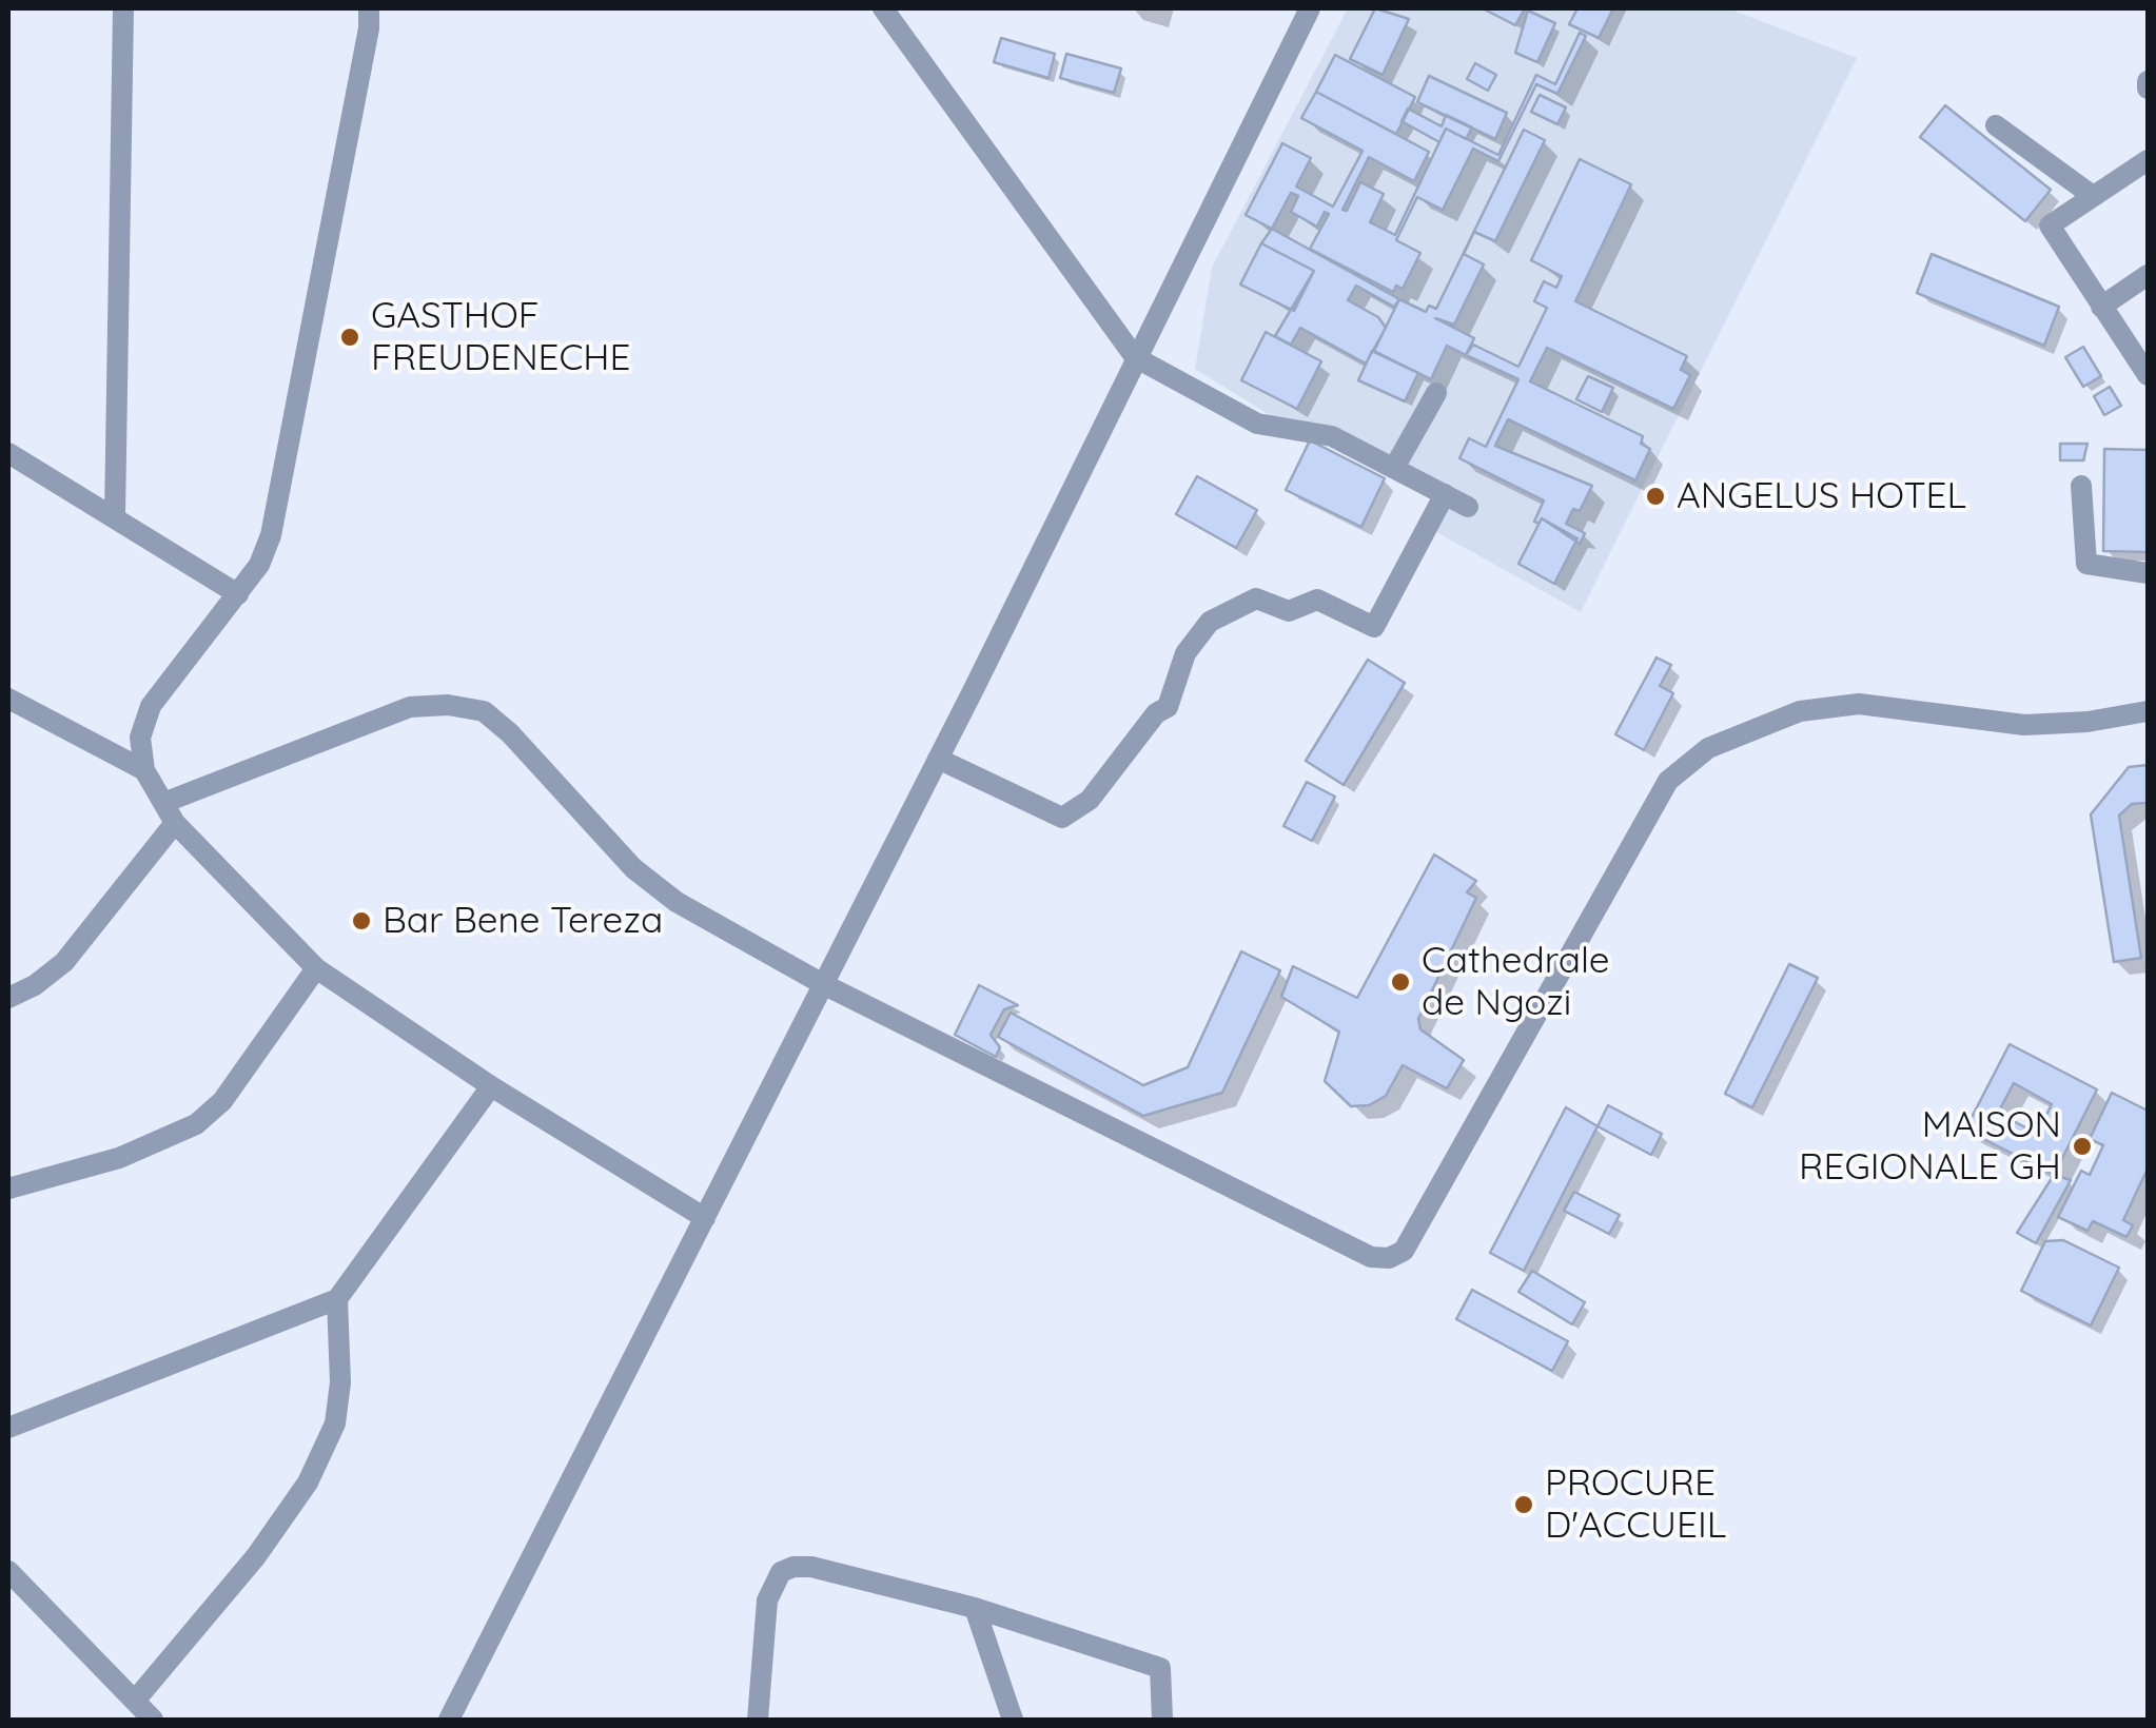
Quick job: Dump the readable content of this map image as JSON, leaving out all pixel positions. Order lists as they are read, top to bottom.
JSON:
{
  "places": [
    "GASTHOF FREUDENECHE",
    "ANGELUS HOTEL",
    "Bar Bene Tereza",
    "Cathedrale de Ngozi",
    "MAISON REGIONALE GH",
    "PROCURE D'ACCUEIL"
  ]
}
